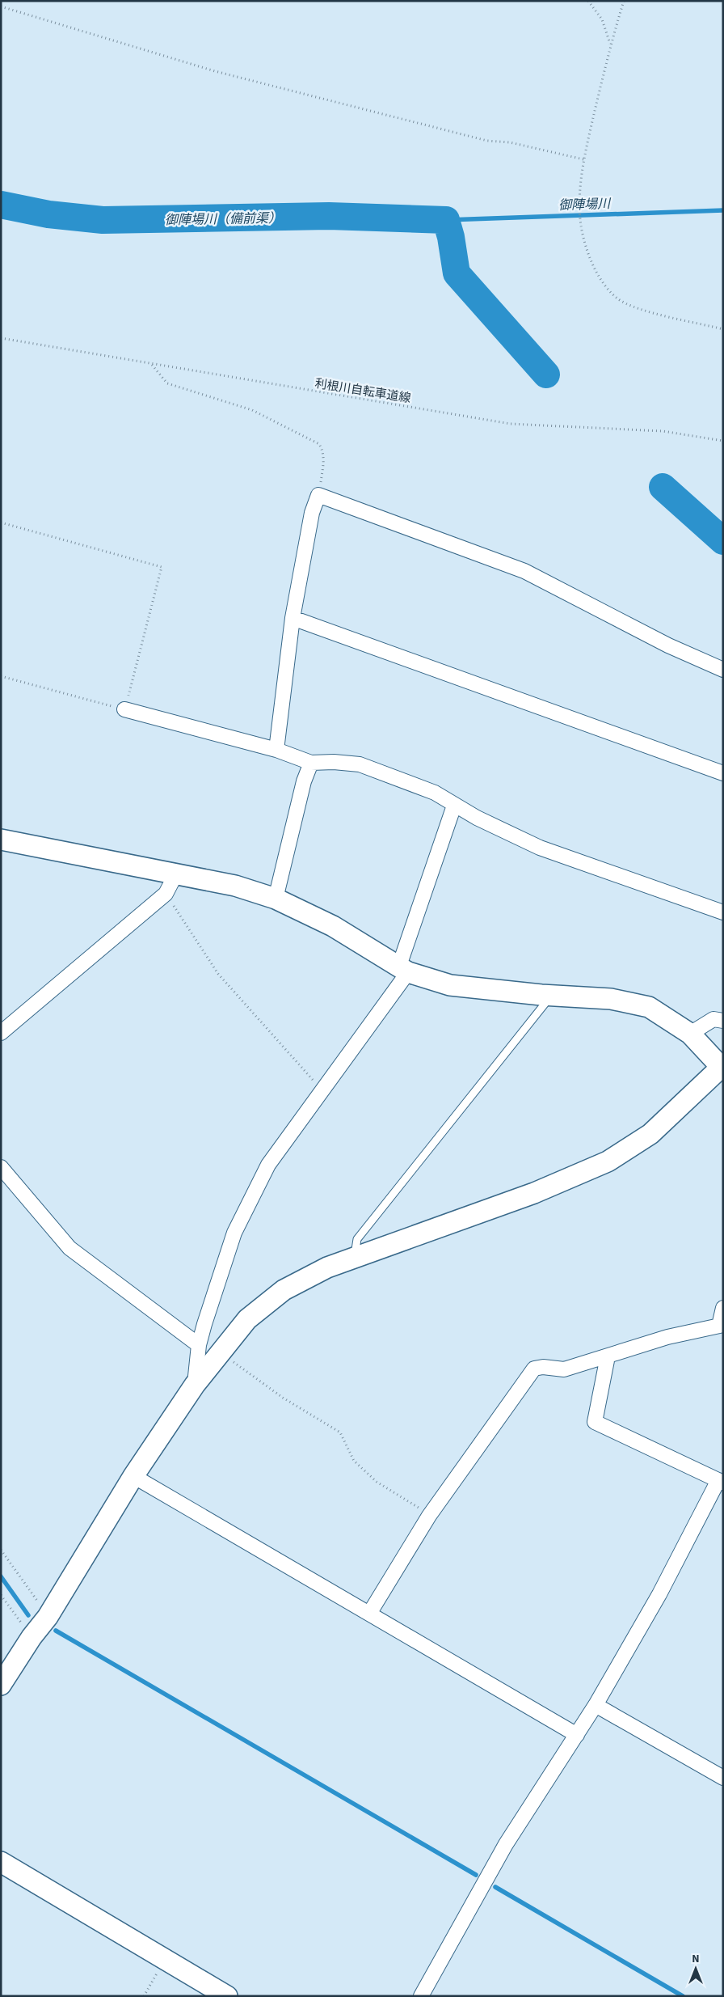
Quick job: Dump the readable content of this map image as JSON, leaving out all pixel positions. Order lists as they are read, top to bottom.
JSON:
{
  "streets": {
    "path": ["利根川自転車道線"]
  },
  "water": ["御陣場川", "御陣場川（備前渠）"],
  "north": "top"
}
